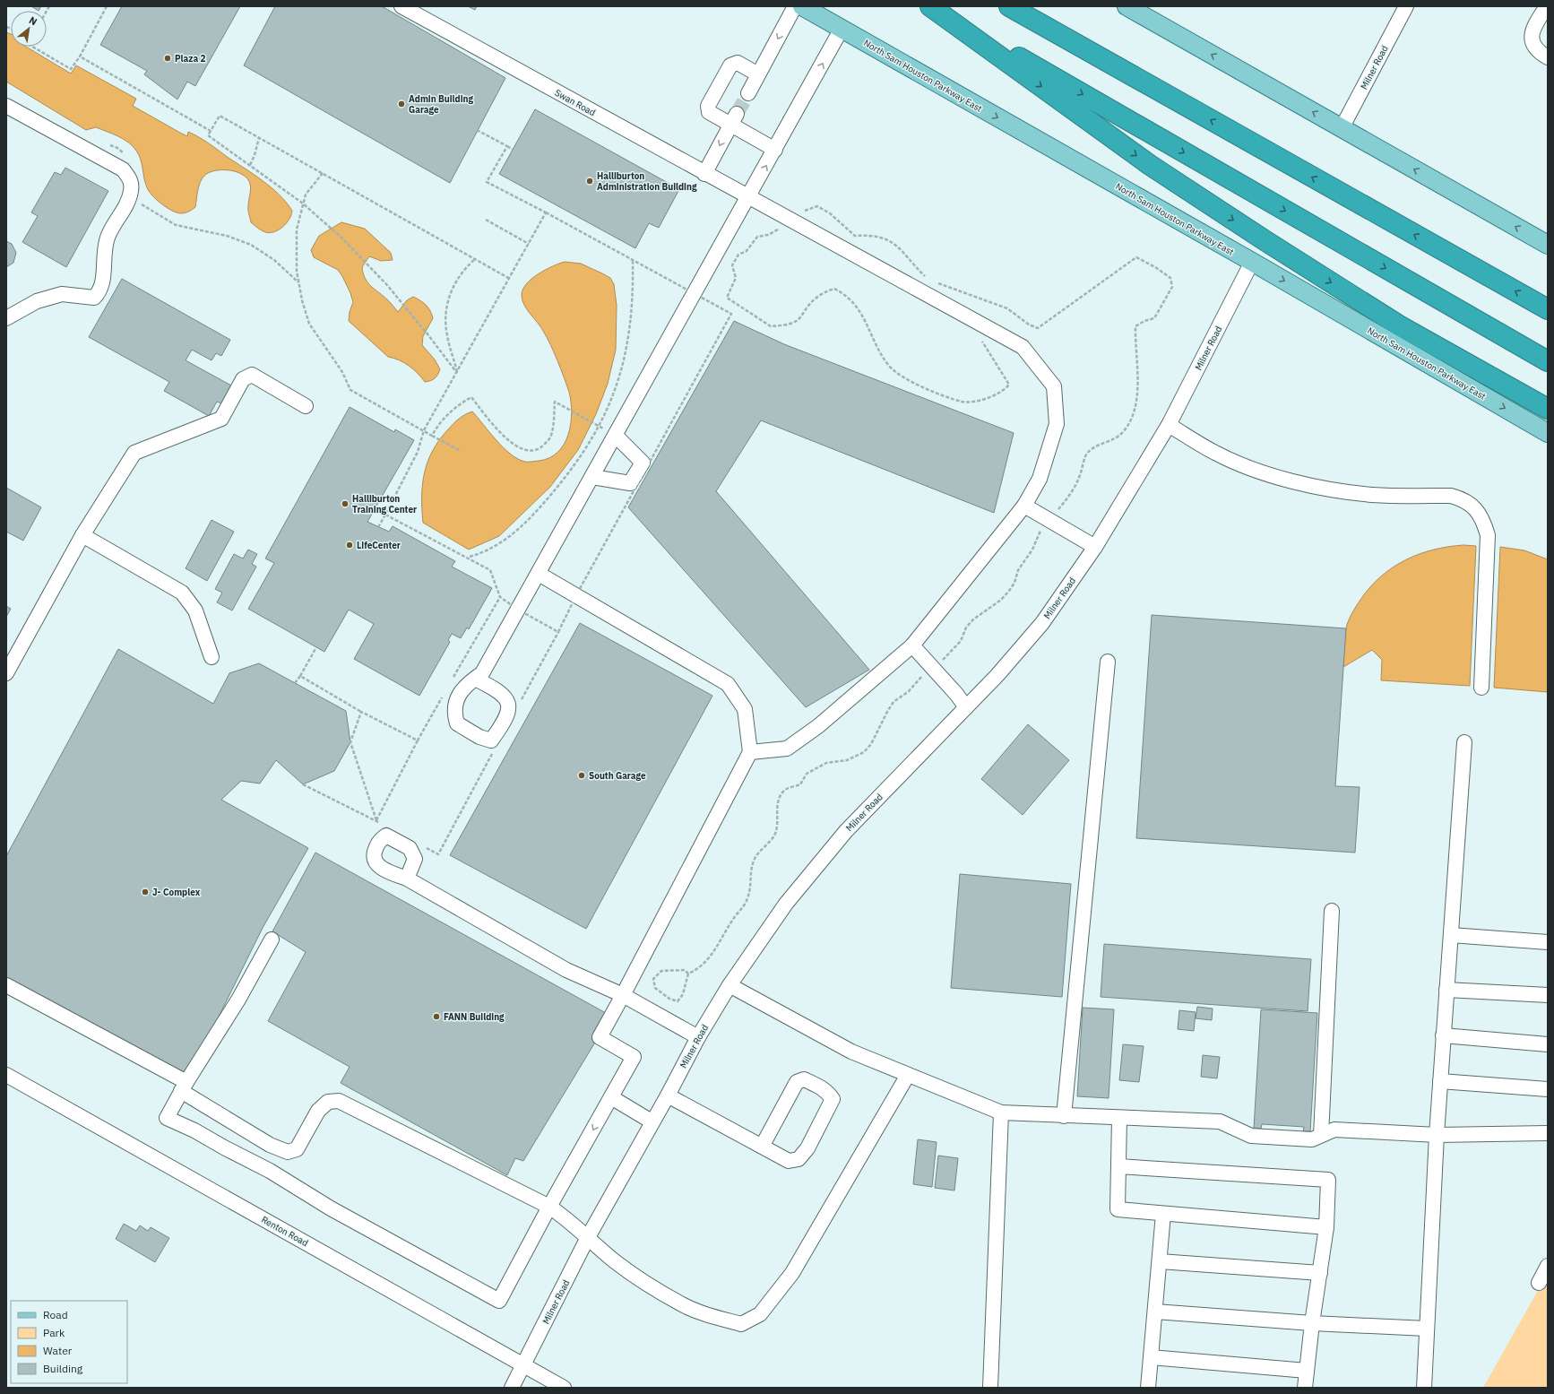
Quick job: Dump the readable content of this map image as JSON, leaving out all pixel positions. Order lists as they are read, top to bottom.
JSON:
{
  "streets": {
    "main road": ["North Sam Houston Parkway East"],
    "street": ["Milner Road", "Swan Road", "Renton Road"]
  },
  "crossings": [
    ["Milner Road", "North Sam Houston Parkway East"],
    ["Milner Road", "Renton Road"]
  ],
  "places": [
    "Plaza 2",
    "Admin Building Garage",
    "Halliburton Administration Building",
    "Halliburton Training Center",
    "LifeCenter",
    "South Garage",
    "J- Complex",
    "FANN Building"
  ],
  "legend": [
    "Road",
    "Park",
    "Water",
    "Building"
  ],
  "north": "top right"
}
